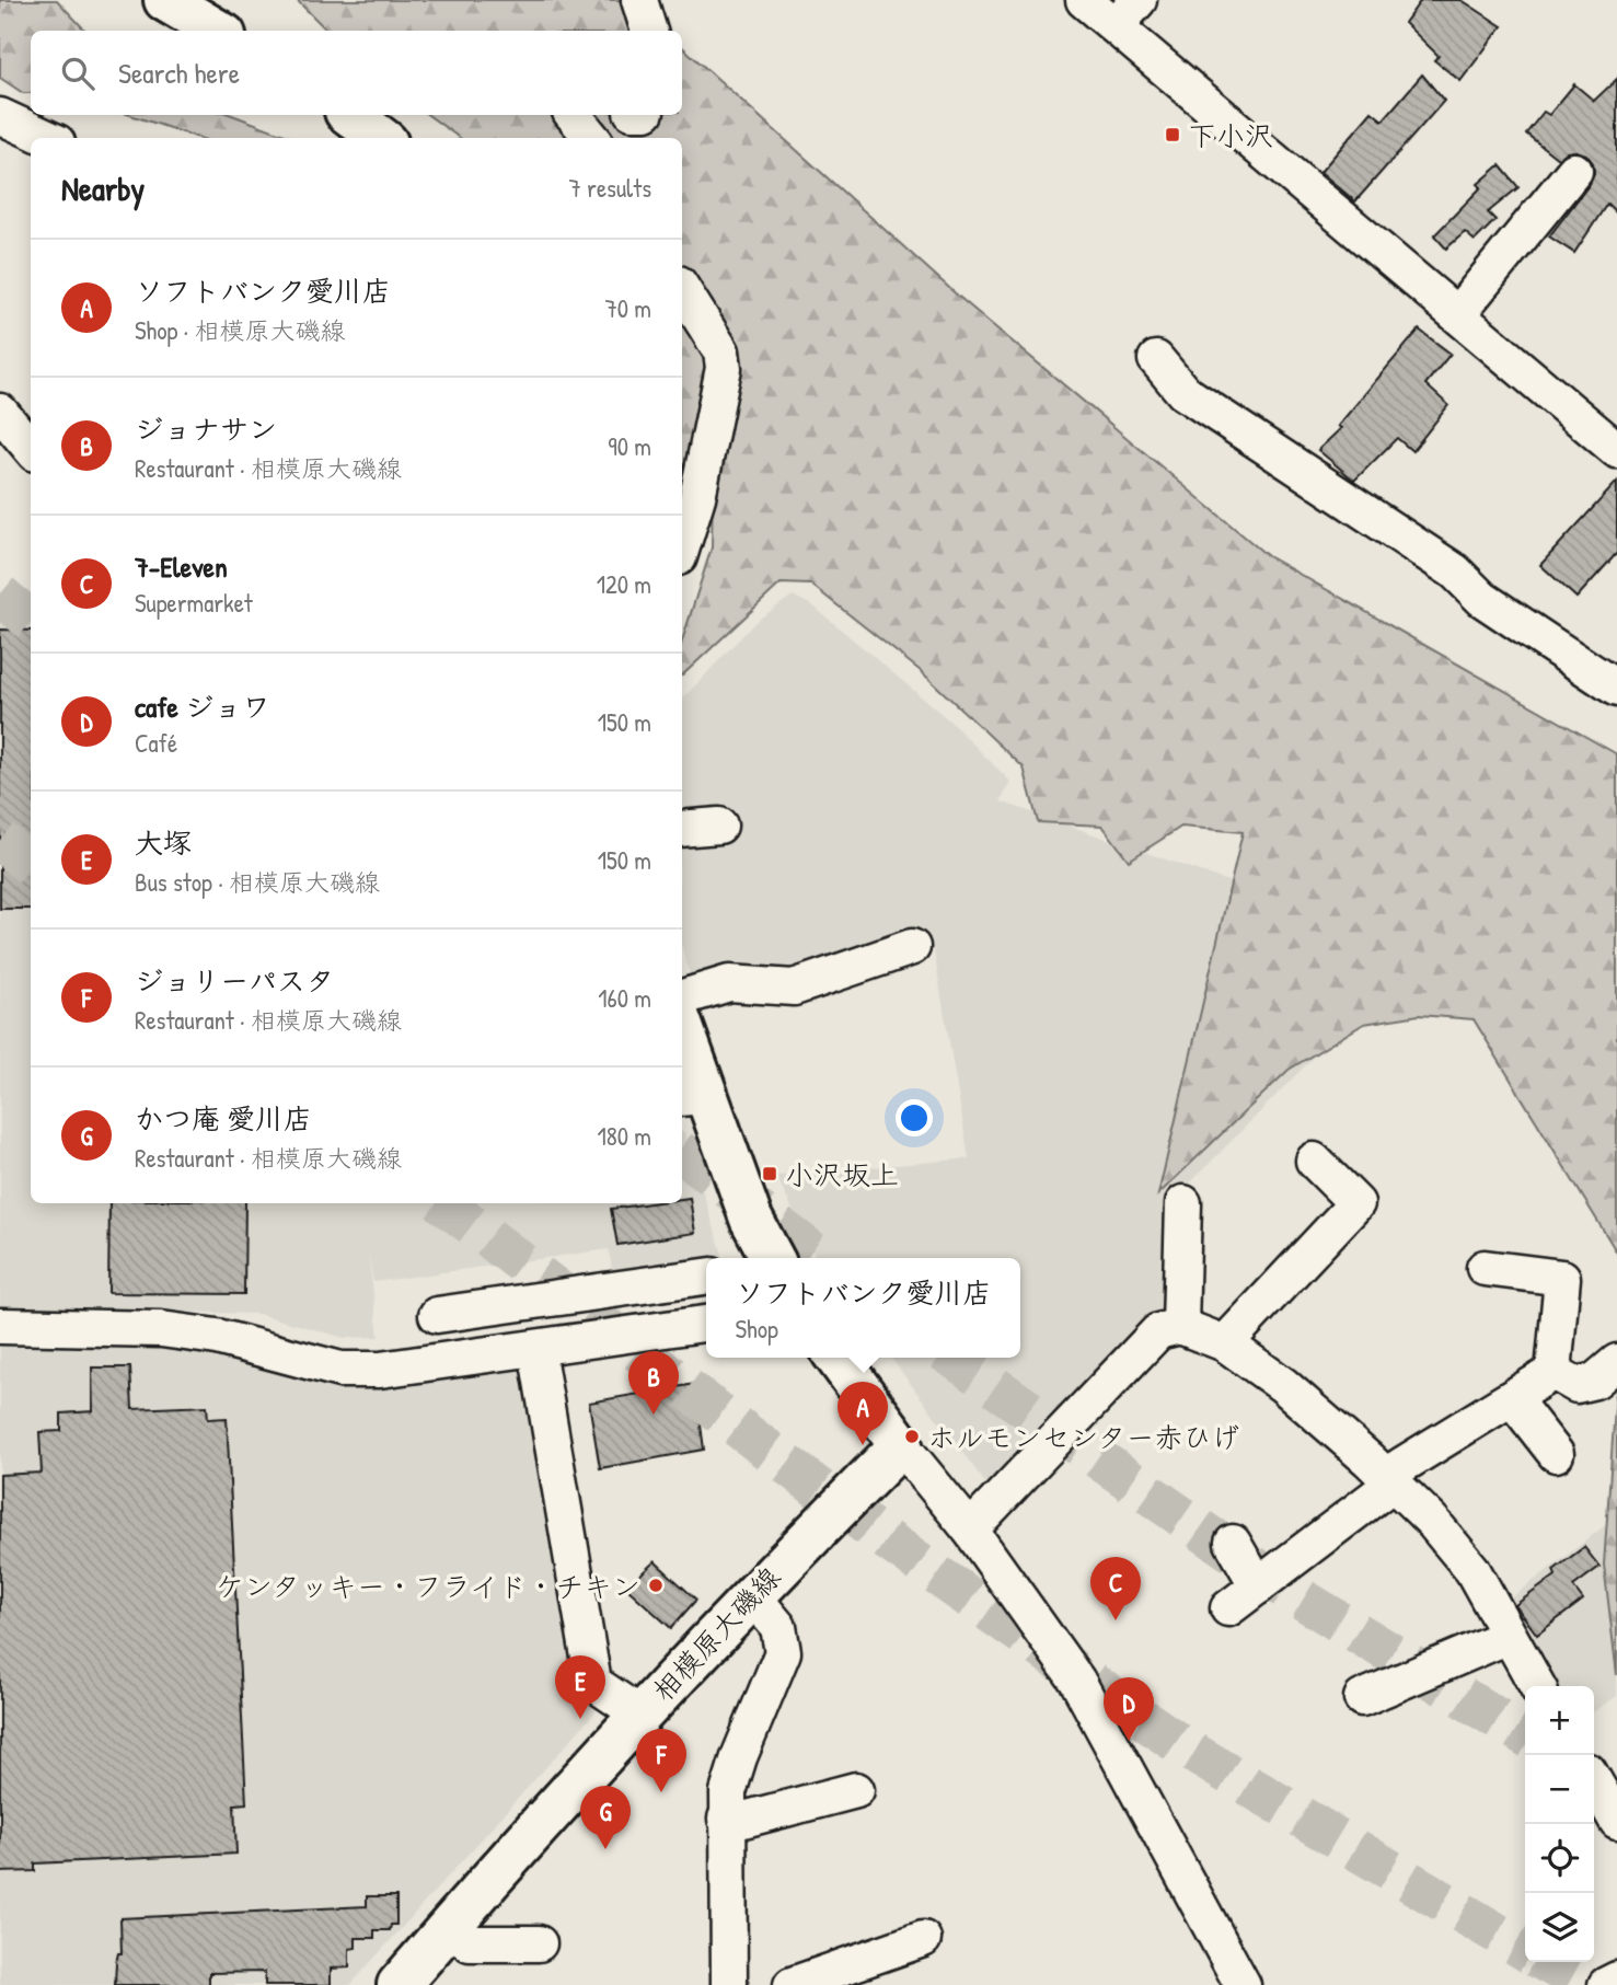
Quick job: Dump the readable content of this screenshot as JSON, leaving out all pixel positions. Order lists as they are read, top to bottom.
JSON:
{
  "streets": {
    "main road": ["相模原大磯線"]
  },
  "places": {
    "transit": ["下小沢", "小沢坂上"],
    "other": ["ホルモンセンター赤ひげ", "ケンタッキー・フライド・チキン"]
  },
  "page": {
    "search": "Search here",
    "heading": ["Nearby", "7 results"],
    "list": [
      {
        "mark": "A",
        "name": "ソフトバンク愛川店",
        "note": "Shop · 相模原大磯線",
        "value": "70 m"
      },
      {
        "mark": "B",
        "name": "ジョナサン",
        "note": "Restaurant · 相模原大磯線",
        "value": "90 m"
      },
      {
        "mark": "C",
        "name": "7-Eleven",
        "note": "Supermarket",
        "value": "120 m"
      },
      {
        "mark": "D",
        "name": "cafe ジョワ",
        "note": "Café",
        "value": "150 m"
      },
      {
        "mark": "E",
        "name": "大塚",
        "note": "Bus stop · 相模原大磯線",
        "value": "150 m"
      },
      {
        "mark": "F",
        "name": "ジョリーパスタ",
        "note": "Restaurant · 相模原大磯線",
        "value": "160 m"
      },
      {
        "mark": "G",
        "name": "かつ庵 愛川店",
        "note": "Restaurant · 相模原大磯線",
        "value": "180 m"
      }
    ],
    "popup": ["ソフトバンク愛川店", "Shop"],
    "pins": [
      "B",
      "A",
      "C",
      "E",
      "D",
      "F",
      "G"
    ],
    "map_buttons": ["+", "−"]
  }
}
